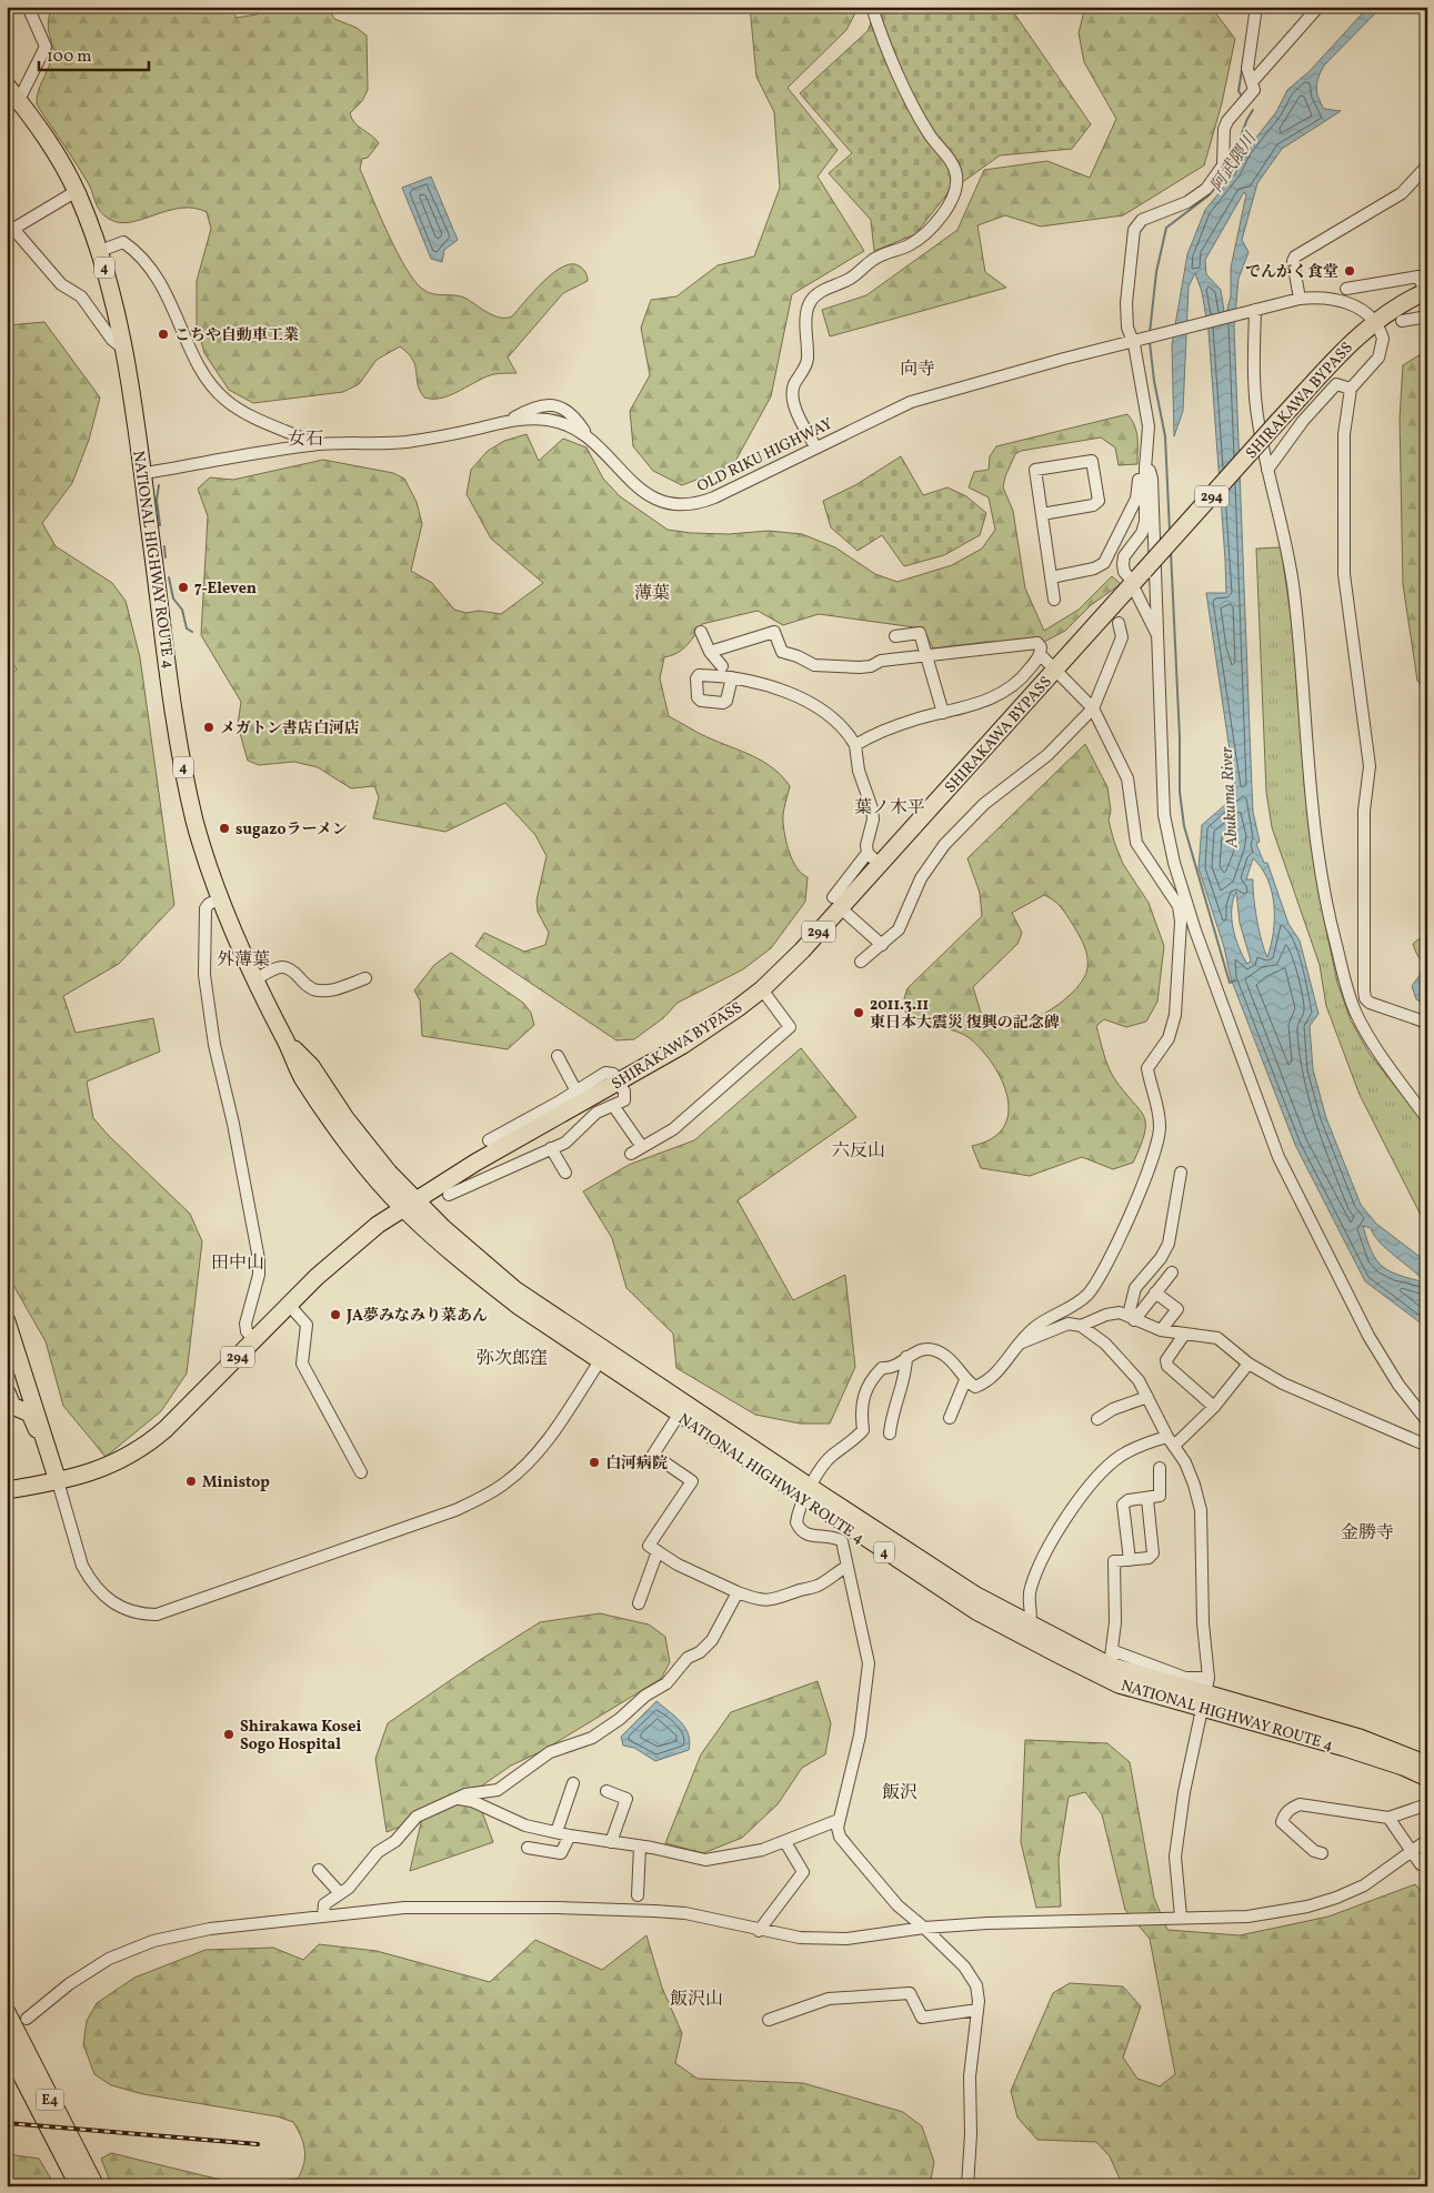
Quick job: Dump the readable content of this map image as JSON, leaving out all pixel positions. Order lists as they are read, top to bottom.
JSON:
{
  "streets": {
    "highway": [
      "4",
      "SHIRAKAWA BYPASS",
      "294",
      "NATIONAL HIGHWAY ROUTE 4",
      "E4"
    ],
    "street": ["OLD RIKU HIGHWAY"]
  },
  "crossings": [
    ["SHIRAKAWA BYPASS", "OLD RIKU HIGHWAY"],
    ["SHIRAKAWA BYPASS", "294"],
    ["SHIRAKAWA BYPASS", "NATIONAL HIGHWAY ROUTE 4"],
    ["OLD RIKU HIGHWAY", "NATIONAL HIGHWAY ROUTE 4"],
    ["294", "NATIONAL HIGHWAY ROUTE 4"]
  ],
  "districts": [
    "向寺",
    "女石",
    "薄葉",
    "葉ノ木平",
    "外薄葉",
    "六反山",
    "田中山",
    "弥次郎窪",
    "金勝寺",
    "飯沢",
    "飯沢山"
  ],
  "water": ["阿武隈川", "Abukuma River"],
  "places": [
    "でんがく食堂",
    "こちや自動車工業",
    "7-Eleven",
    "メガトン書店白河店",
    "sugazoラーメン",
    "2011.3.11 東日本大震災 復興の記念碑",
    "JA夢みなみり菜あん",
    "白河病院",
    "Ministop",
    "Shirakawa Kosei Sogo Hospital"
  ],
  "scale_bar": "100 m"
}
